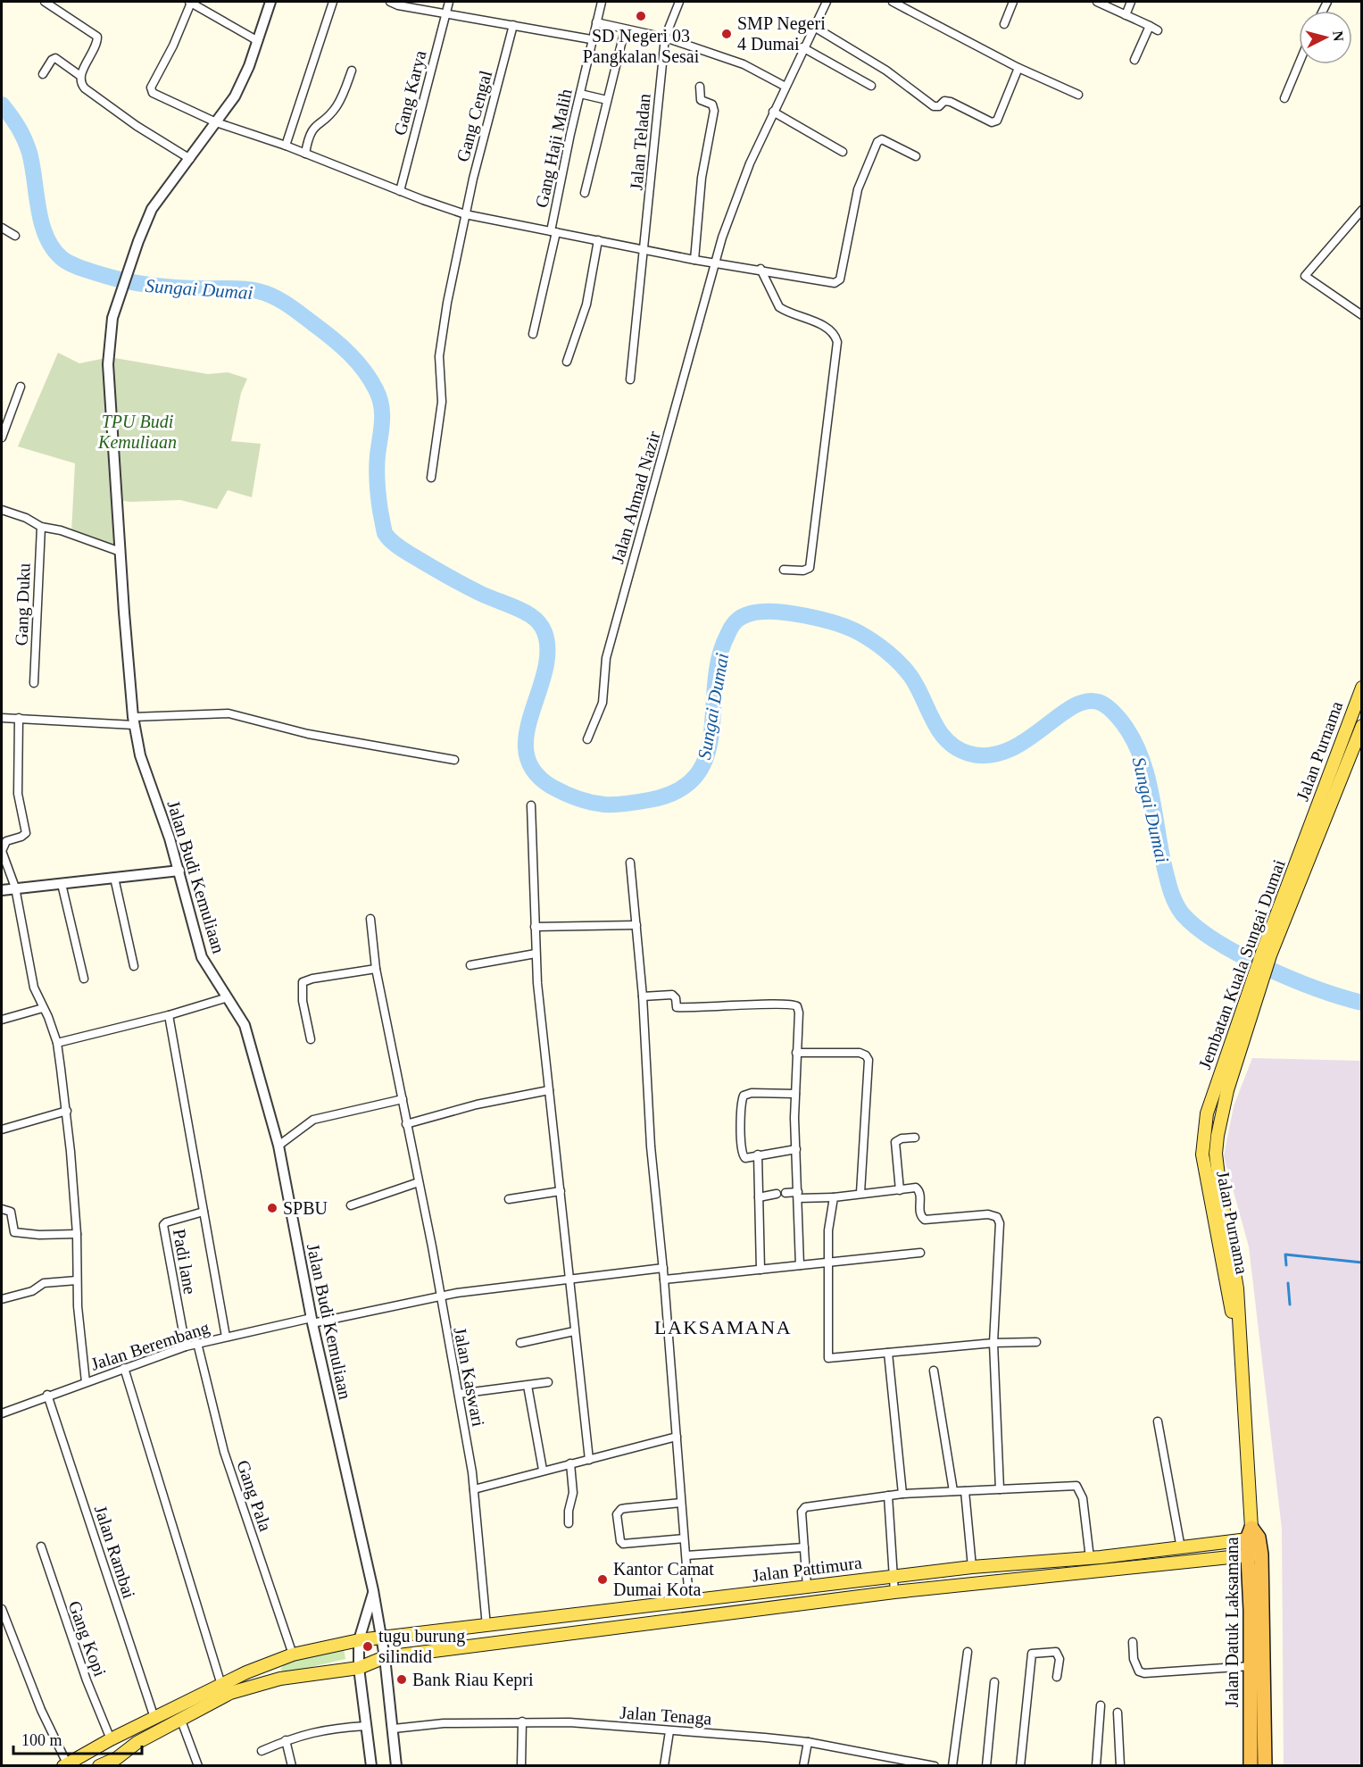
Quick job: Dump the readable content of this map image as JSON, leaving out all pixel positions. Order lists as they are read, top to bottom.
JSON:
{
  "streets": {
    "highway": ["Jalan Datuk Laksamana"],
    "main road": ["Jalan Purnama", "Jembatan Kuala Sungai Dumai", "Jalan Pattimura"],
    "street": [
      "Gang Karya",
      "Gang Cengal",
      "Jalan Teladan",
      "Gang Haji Malih",
      "Jalan Ahmad Nazir",
      "Gang Duku",
      "Jalan Budi Kemuliaan",
      "Padi lane",
      "Jalan Berembang",
      "Jalan Kaswari",
      "Gang Pala",
      "Jalan Rambai",
      "Gang Kopi",
      "Jalan Tenaga"
    ]
  },
  "crossings": [
    ["Jalan Purnama", "Jembatan Kuala Sungai Dumai"],
    ["Jalan Purnama", "Jalan Pattimura"],
    ["Jalan Purnama", "Jalan Datuk Laksamana"],
    ["Jalan Budi Kemuliaan", "Jalan Berembang"],
    ["Jalan Budi Kemuliaan", "Jalan Pattimura"],
    ["Jalan Budi Kemuliaan", "Jalan Tenaga"],
    ["Padi lane", "Jalan Berembang"],
    ["Jalan Berembang", "Jalan Kaswari"],
    ["Jalan Berembang", "Gang Pala"],
    ["Jalan Berembang", "Jalan Rambai"],
    ["Jalan Kaswari", "Jalan Pattimura"],
    ["Gang Pala", "Jalan Pattimura"],
    ["Jalan Rambai", "Jalan Pattimura"],
    ["Jalan Pattimura", "Jalan Datuk Laksamana"],
    ["Jalan Pattimura", "Gang Kopi"]
  ],
  "districts": ["LAKSAMANA"],
  "water": ["Sungai Dumai"],
  "parks": ["TPU Budi Kemuliaan"],
  "places": [
    "SD Negeri 03 Pangkalan Sesai",
    "SMP Negeri 4 Dumai",
    "SPBU",
    "Kantor Camat Dumai Kota",
    "tugu burung silindid",
    "Bank Riau Kepri"
  ],
  "scale_bar": "100 m",
  "north": "right"
}
